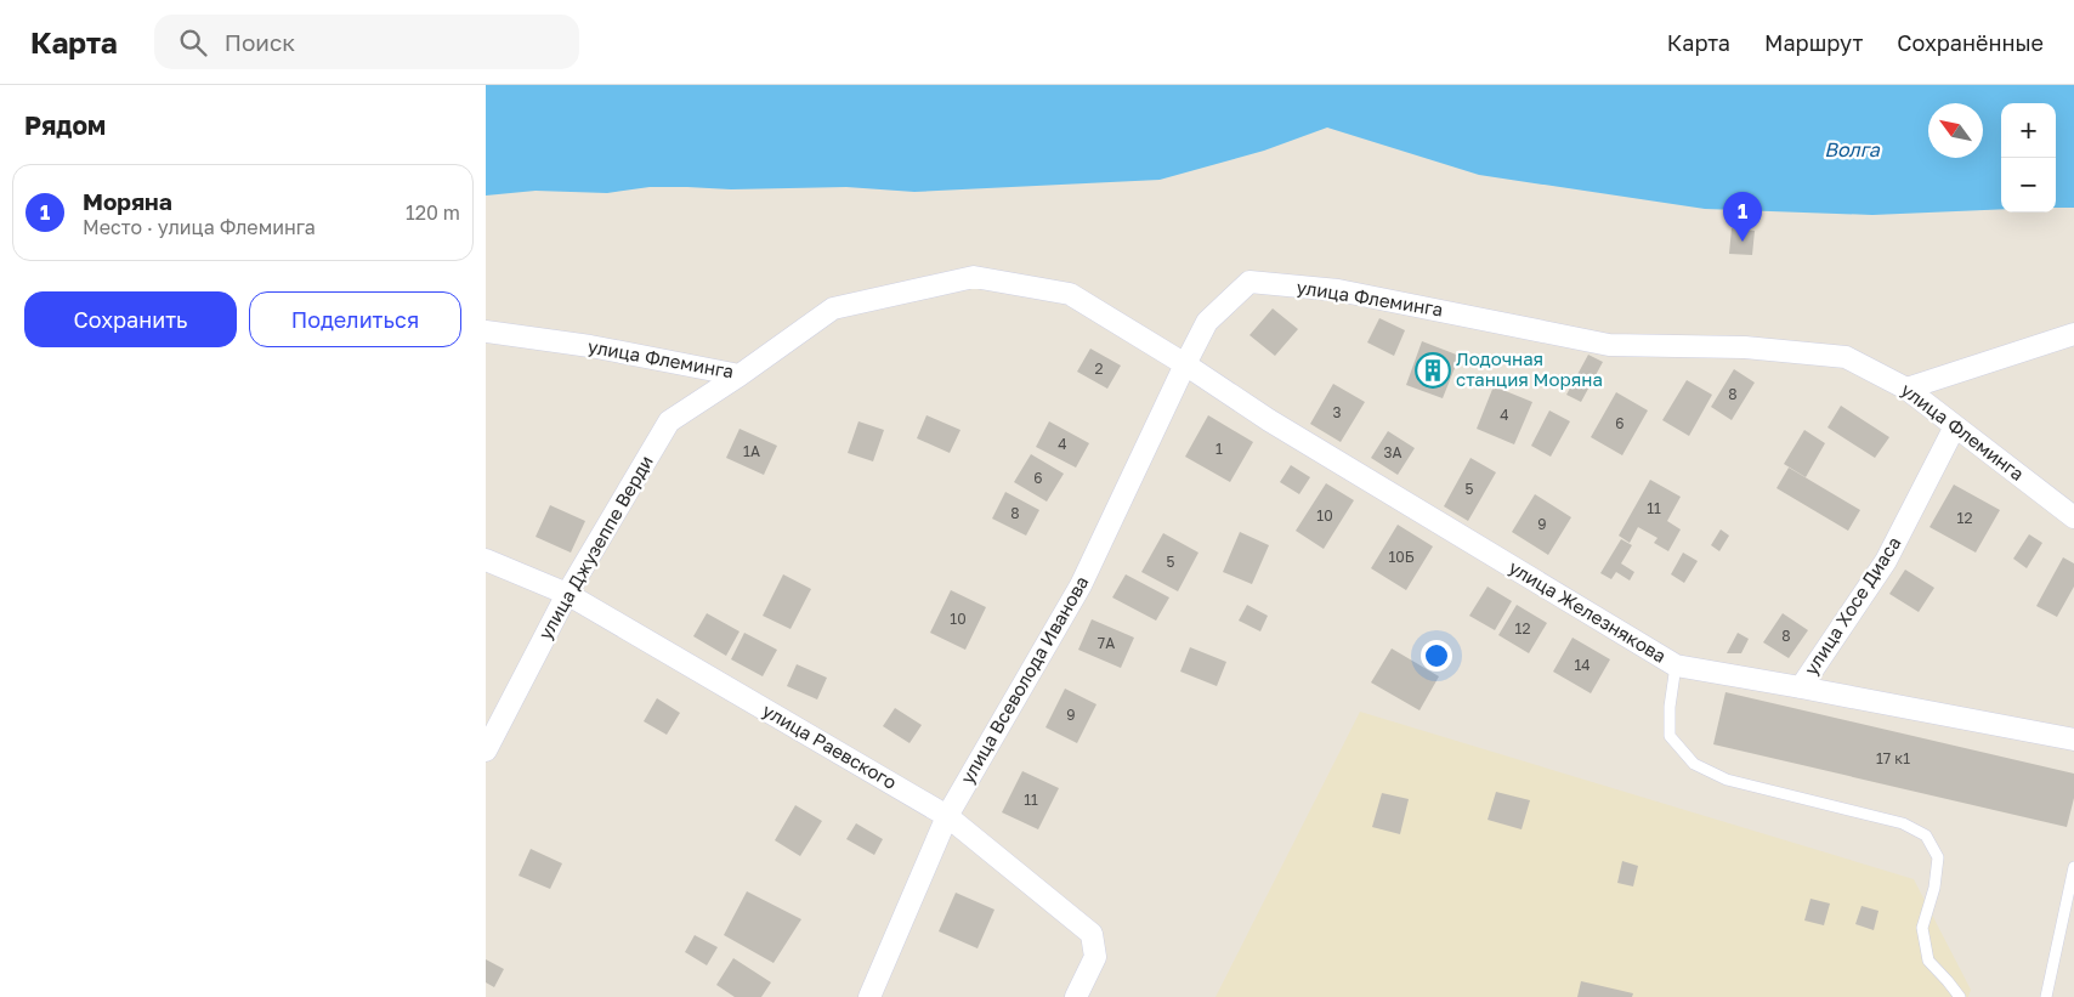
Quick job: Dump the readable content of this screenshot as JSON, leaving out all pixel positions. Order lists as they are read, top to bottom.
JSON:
{
  "streets": {
    "street": [
      "улица Флеминга",
      "улица Джузеппе Верди",
      "улица Хосе Диаса",
      "улица Железнякова",
      "улица Всеволода Иванова",
      "улица Раевского"
    ]
  },
  "crossings": [
    ["улица Флеминга", "улица Джузеппе Верди"],
    ["улица Флеминга", "улица Хосе Диаса"],
    ["улица Флеминга", "улица Железнякова"],
    ["улица Флеминга", "улица Всеволода Иванова"],
    ["улица Джузеппе Верди", "улица Раевского"],
    ["улица Хосе Диаса", "улица Железнякова"],
    ["улица Железнякова", "улица Всеволода Иванова"],
    ["улица Всеволода Иванова", "улица Раевского"]
  ],
  "water": ["Волга"],
  "places": {
    "building": ["Лодочная станция Моряна"]
  },
  "house_numbers": [
    "2",
    "8",
    "3",
    "4",
    "6",
    "4",
    "1",
    "1А",
    "3А",
    "6",
    "5",
    "11",
    "8",
    "10",
    "12",
    "9",
    "10Б",
    "5",
    "10",
    "12",
    "8",
    "7А",
    "14",
    "9",
    "17 к1",
    "11"
  ],
  "north": "top left",
  "page": {
    "header": "Карта",
    "search": "Поиск",
    "nav": ["Карта", "Маршрут", "Сохранённые"],
    "heading": "Рядом",
    "map_buttons": ["+", "−"],
    "list": [
      {
        "mark": "1",
        "name": "Моряна",
        "note": "Место · улица Флеминга",
        "value": "120 m"
      }
    ],
    "pins": "1",
    "buttons": ["Сохранить", "Поделиться"]
  }
}
